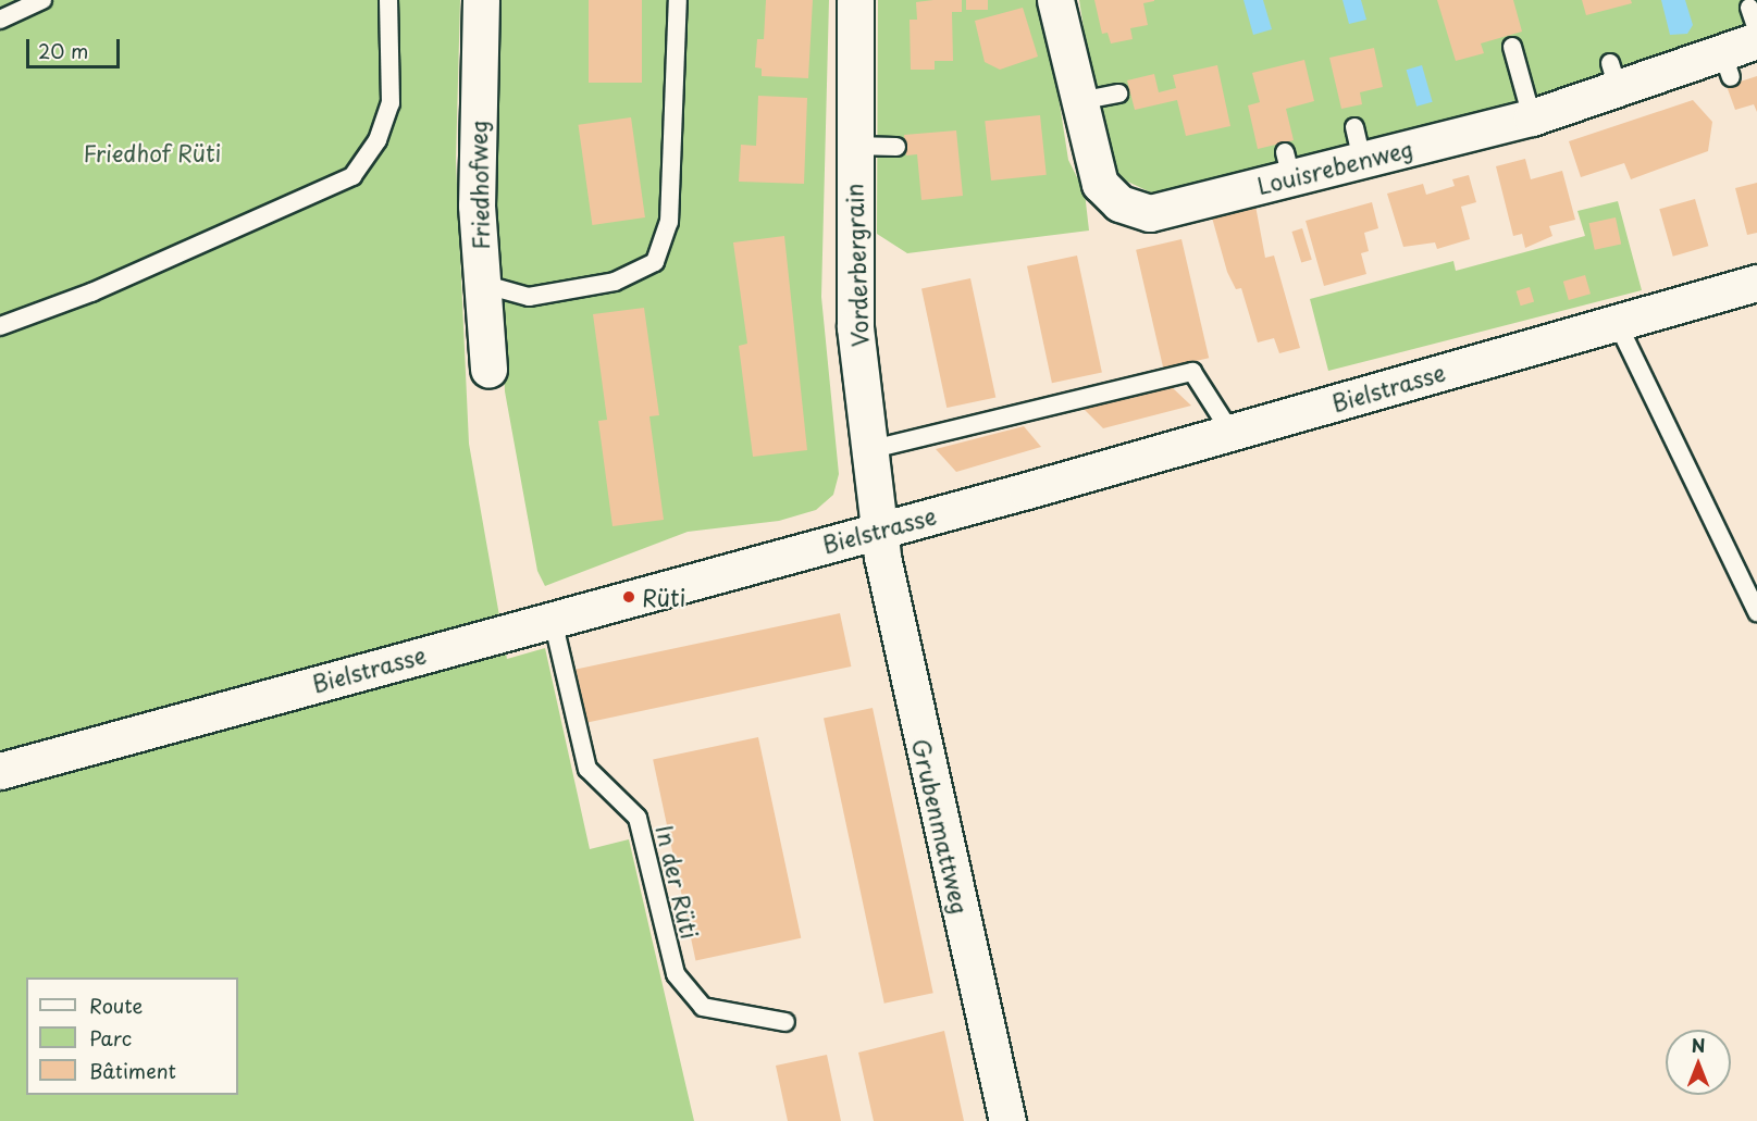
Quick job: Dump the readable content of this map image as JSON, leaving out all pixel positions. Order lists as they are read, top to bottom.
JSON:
{
  "streets": {
    "street": [
      "Louisrebenweg",
      "Friedhofweg",
      "Vorderbergrain",
      "Bielstrasse",
      "Grubenmattweg"
    ],
    "lane": ["In der Rüti"]
  },
  "crossings": [
    ["Vorderbergrain", "Bielstrasse"],
    ["Vorderbergrain", "Grubenmattweg"],
    ["Bielstrasse", "Grubenmattweg"],
    ["Bielstrasse", "In der Rüti"]
  ],
  "parks": ["Friedhof Rüti"],
  "places": ["Rüti"],
  "legend": ["Route", "Parc", "Bâtiment"],
  "scale_bar": "20 m",
  "north": "top"
}
